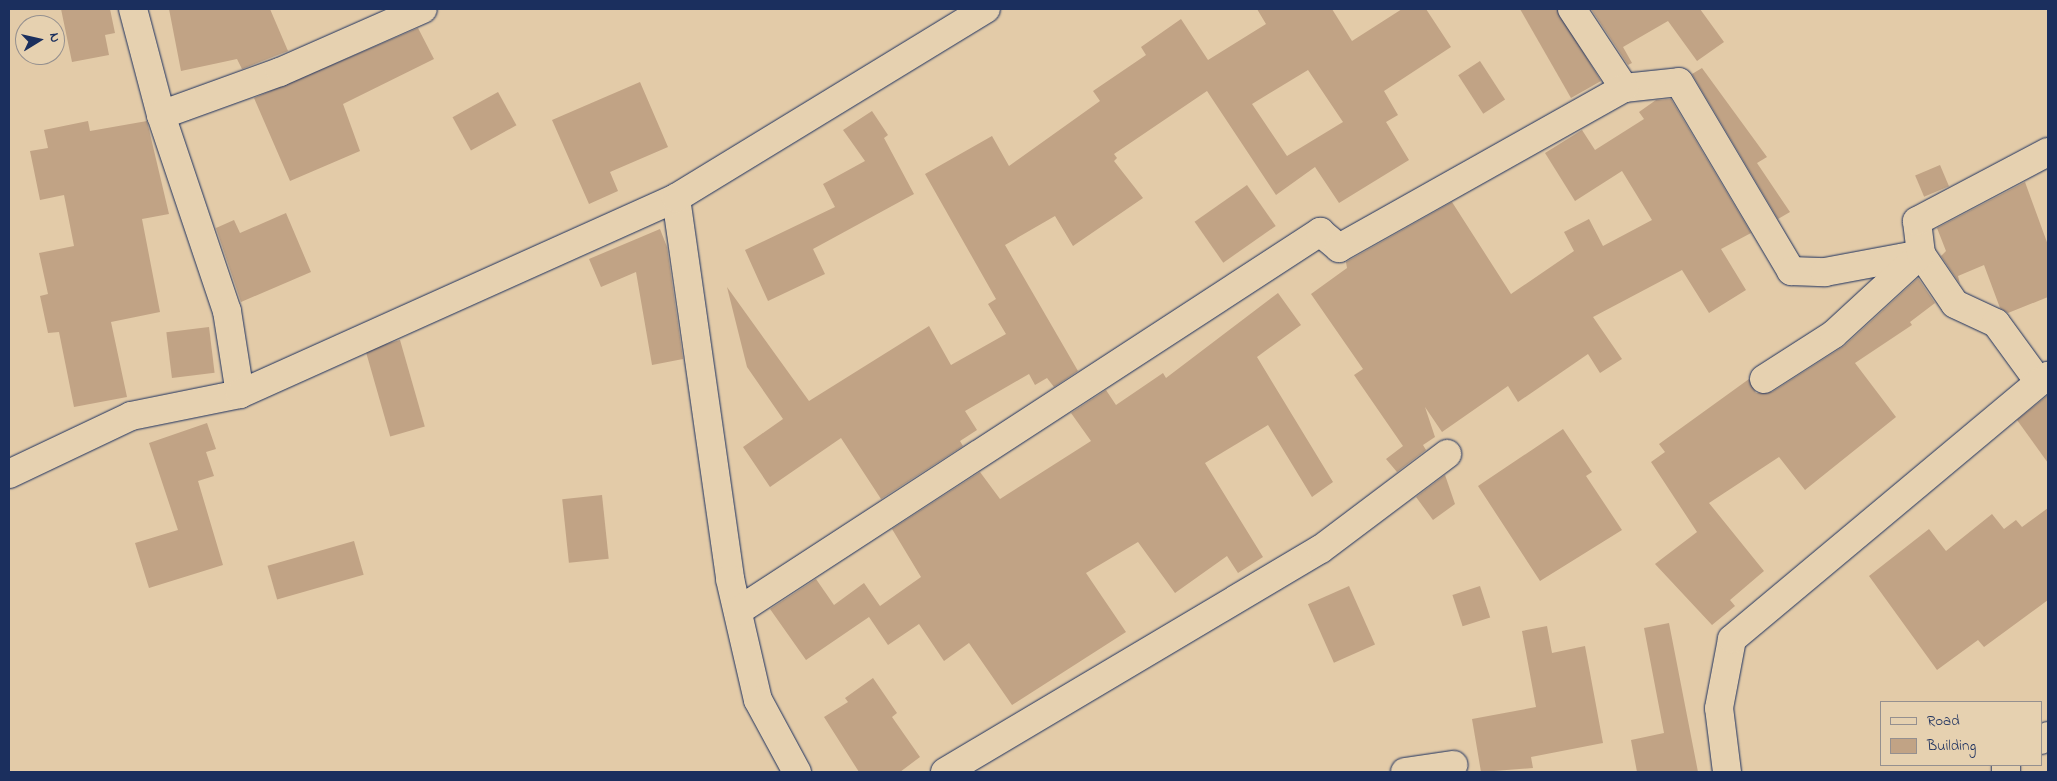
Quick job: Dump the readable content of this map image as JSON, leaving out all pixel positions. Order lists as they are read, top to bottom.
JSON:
{
  "legend": ["Road", "Building"],
  "north": "right"
}
